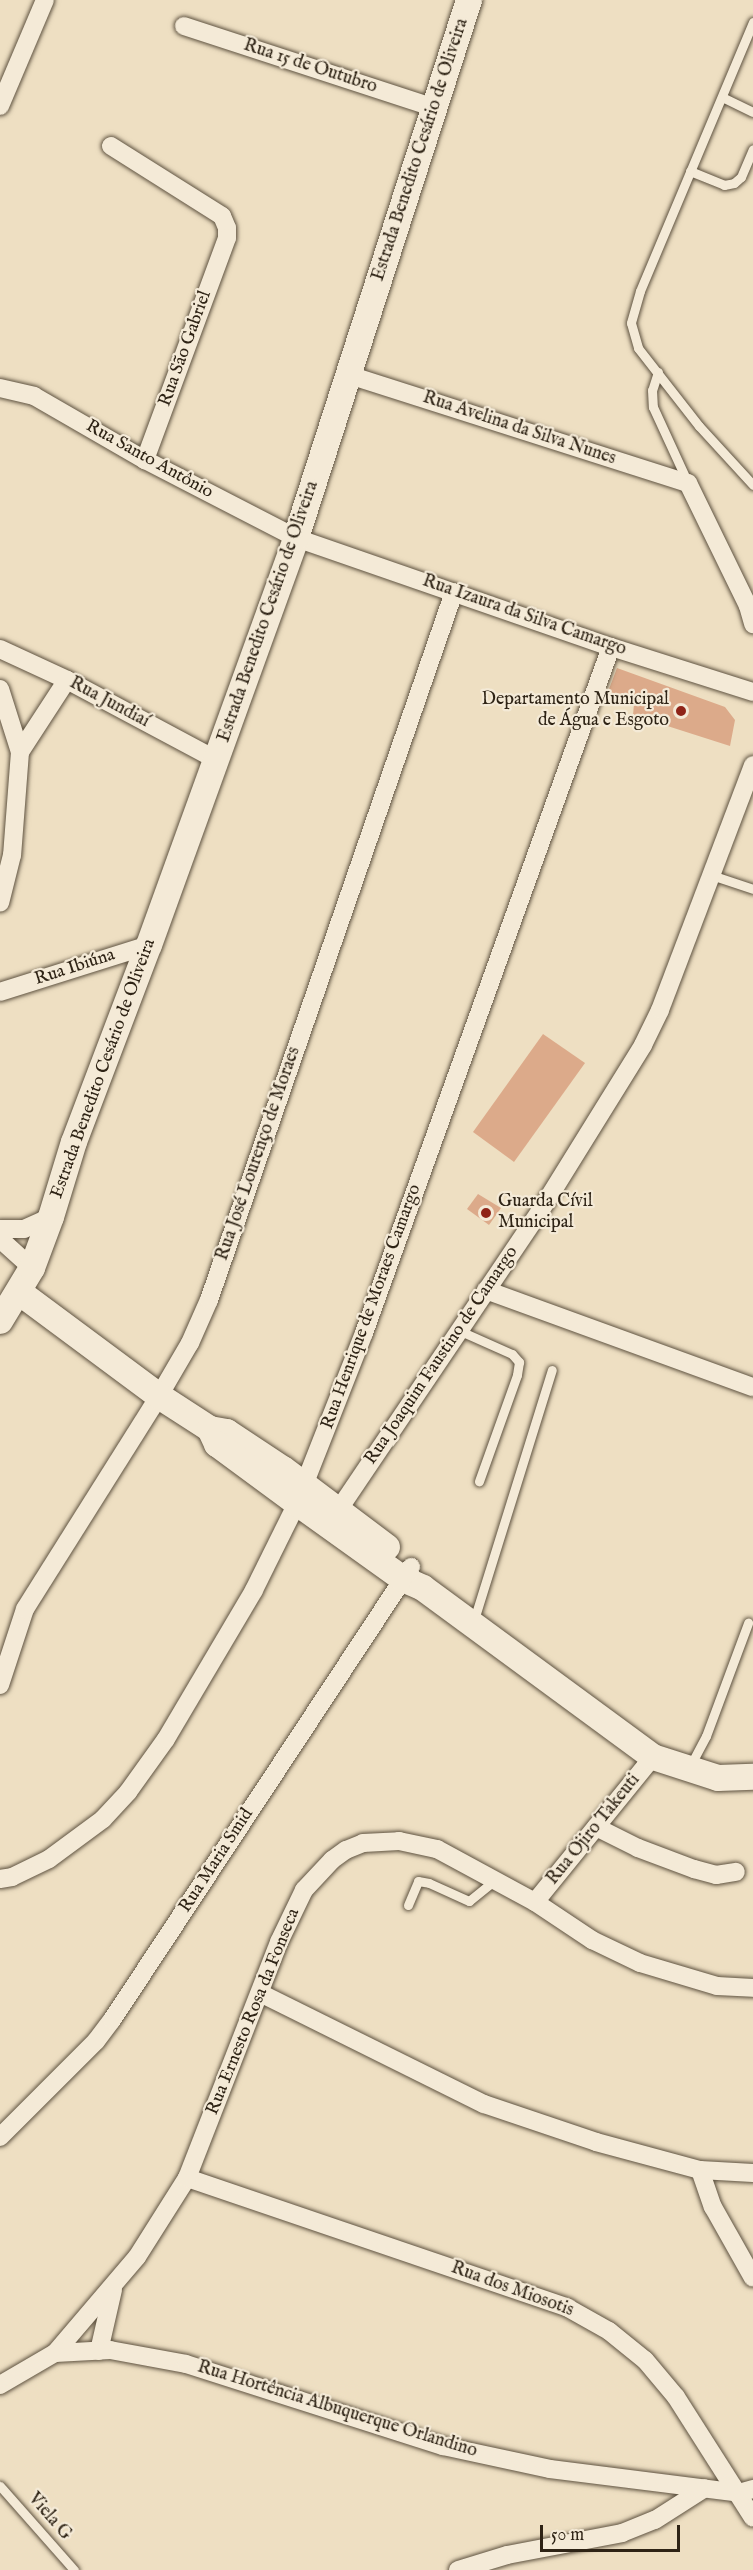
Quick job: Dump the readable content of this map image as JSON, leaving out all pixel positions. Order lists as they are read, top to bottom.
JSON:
{
  "streets": {
    "main road": ["Estrada Benedito Cesário de Oliveira"],
    "street": [
      "Rua 15 de Outubro",
      "Rua São Gabriel",
      "Rua Avelina da Silva Nunes",
      "Rua Santo Antônio",
      "Rua Izaura da Silva Camargo",
      "Rua Jundiaí",
      "Rua Ibiúna",
      "Rua José Lourenço de Moraes",
      "Rua Henrique de Moraes Camargo",
      "Rua Joaquim Faustino de Camargo",
      "Rua Ojiro Takeuti",
      "Rua Maria Smid",
      "Rua Ernesto Rosa da Fonseca",
      "Rua dos Miosotis",
      "Rua Hortência Albuquerque Orlandino"
    ],
    "lane": ["Viela G"]
  },
  "crossings": [
    ["Rua 15 de Outubro", "Estrada Benedito Cesário de Oliveira"],
    ["Estrada Benedito Cesário de Oliveira", "Rua Avelina da Silva Nunes"],
    ["Estrada Benedito Cesário de Oliveira", "Rua Santo Antônio"],
    ["Estrada Benedito Cesário de Oliveira", "Rua Izaura da Silva Camargo"],
    ["Estrada Benedito Cesário de Oliveira", "Rua Jundiaí"],
    ["Estrada Benedito Cesário de Oliveira", "Rua Ibiúna"],
    ["Rua São Gabriel", "Rua Santo Antônio"],
    ["Rua Santo Antônio", "Rua Izaura da Silva Camargo"],
    ["Rua Izaura da Silva Camargo", "Rua José Lourenço de Moraes"],
    ["Rua Izaura da Silva Camargo", "Rua Henrique de Moraes Camargo"],
    ["Rua Ojiro Takeuti", "Rua Ernesto Rosa da Fonseca"],
    ["Rua Ernesto Rosa da Fonseca", "Rua dos Miosotis"],
    ["Rua Ernesto Rosa da Fonseca", "Rua Hortência Albuquerque Orlandino"],
    ["Rua dos Miosotis", "Rua Hortência Albuquerque Orlandino"]
  ],
  "places": ["Departamento Municipal de Água e Esgoto", "Guarda Cívil Municipal"],
  "scale_bar": "50 m"
}
